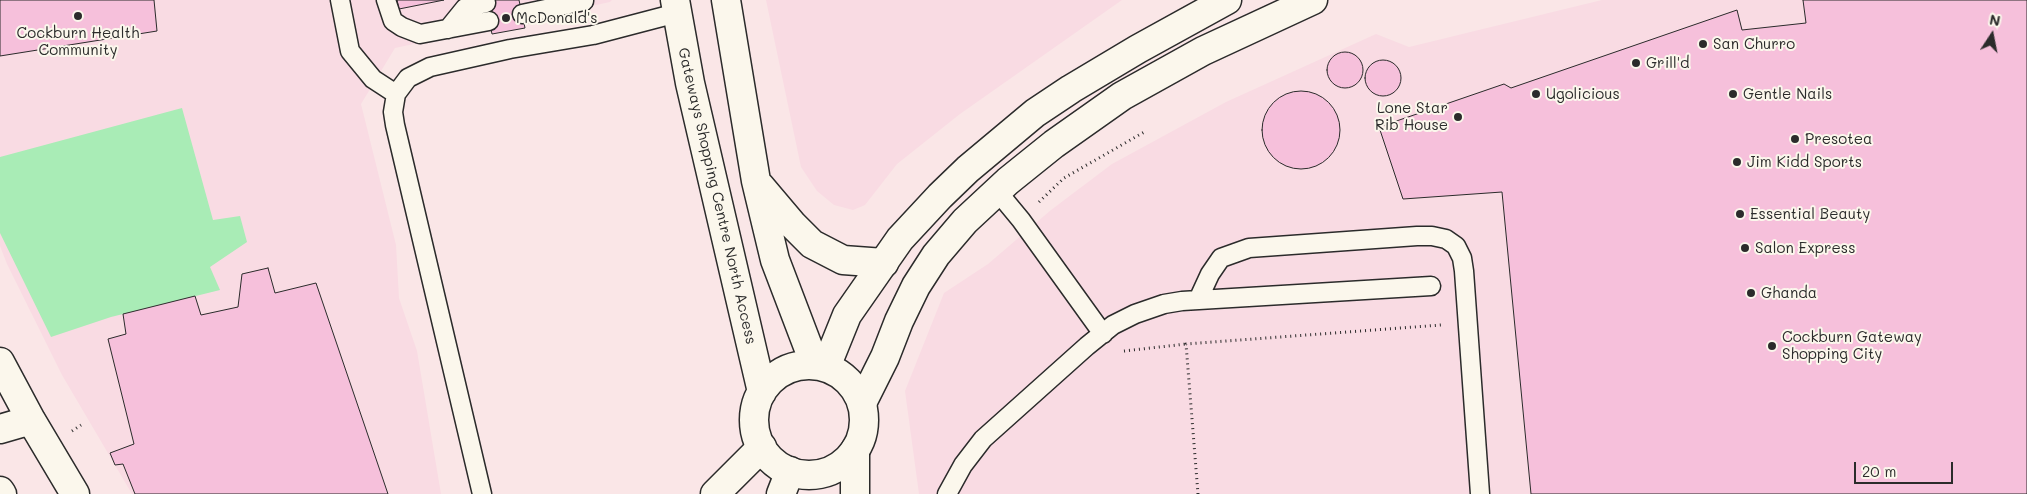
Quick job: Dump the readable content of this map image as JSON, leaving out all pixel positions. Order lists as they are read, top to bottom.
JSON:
{
  "streets": {
    "street": ["Gateways Shopping Centre North Access"]
  },
  "places": [
    "Cockburn Health Community",
    "McDonald's",
    "San Churro",
    "Grill'd",
    "Ugolicious",
    "Gentle Nails",
    "Lone Star Rib House",
    "Presotea",
    "Jim Kidd Sports",
    "Essential Beauty",
    "Salon Express",
    "Ghanda",
    "Cockburn Gateway Shopping City"
  ],
  "scale_bar": "20 m",
  "north": "top"
}
